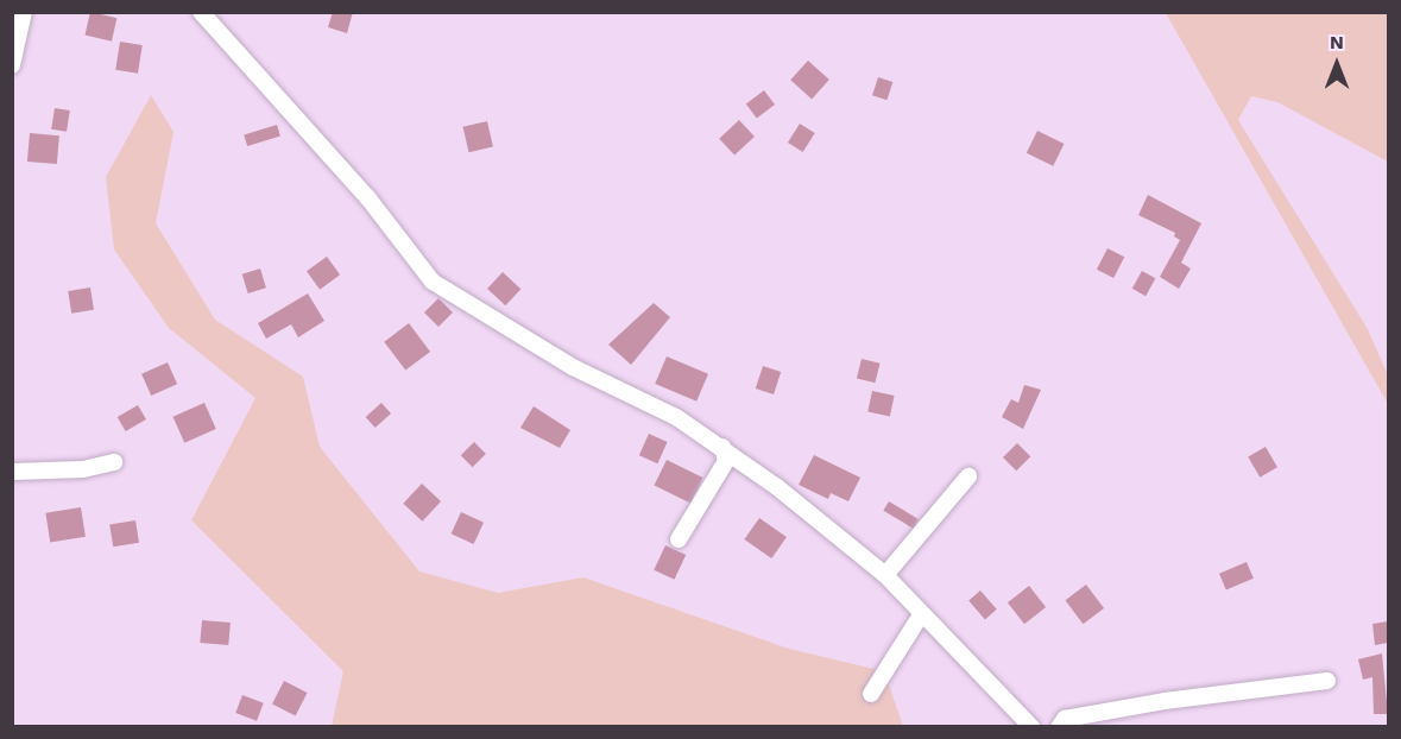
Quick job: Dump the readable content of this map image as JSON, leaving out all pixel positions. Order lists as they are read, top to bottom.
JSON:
{
  "north": "top"
}
